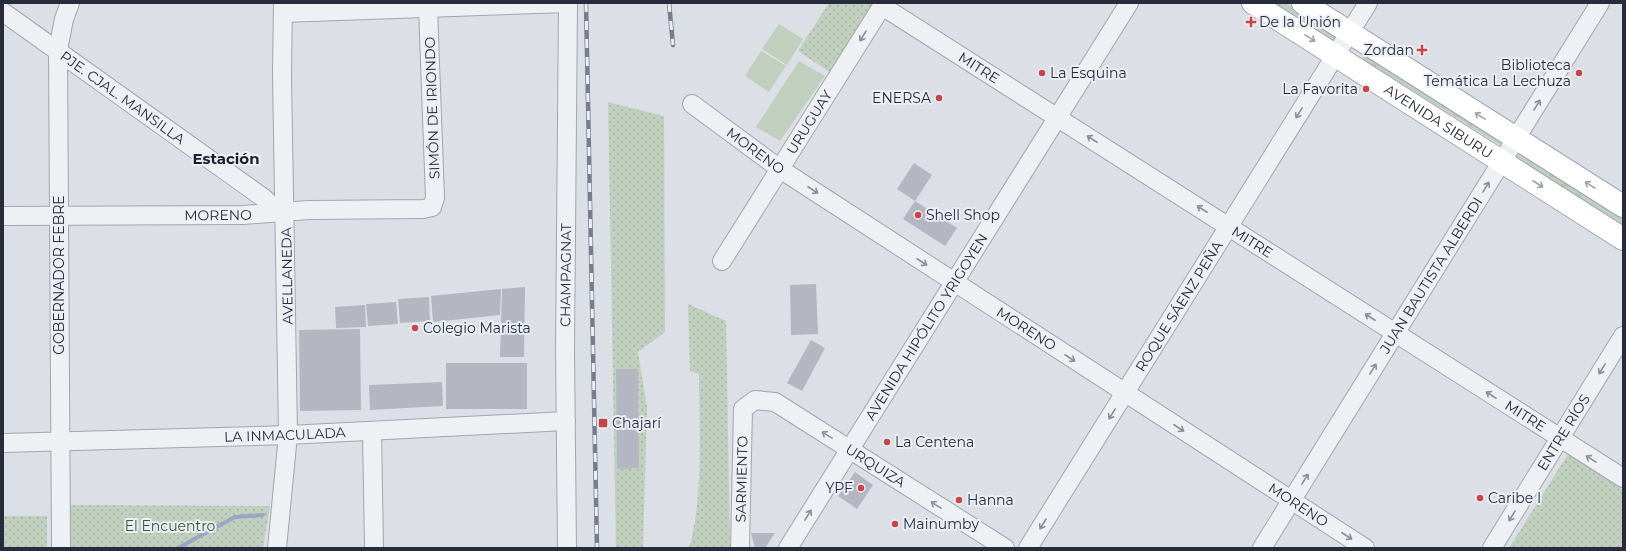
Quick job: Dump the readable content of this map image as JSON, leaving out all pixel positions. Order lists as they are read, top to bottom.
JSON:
{
  "streets": {
    "main road": ["AVENIDA SIBURU"],
    "street": [
      "MITRE",
      "PJE. CJAL. MANSILLA",
      "SIMÓN DE IRIONDO",
      "URUGUAY",
      "MORENO",
      "GOBERNADOR FEBRE",
      "AVELLANEDA",
      "CHAMPAGNAT",
      "JUAN BAUTISTA ALBERDI",
      "ROQUE SÁENZ PEÑA",
      "AVENIDA HIPÓLITO YRIGOYEN",
      "ENTRE RÍOS",
      "LA INMACULADA",
      "URQUIZA",
      "SARMIENTO"
    ]
  },
  "crossings": [
    ["MITRE", "URUGUAY"],
    ["MITRE", "JUAN BAUTISTA ALBERDI"],
    ["MITRE", "ROQUE SÁENZ PEÑA"],
    ["MITRE", "AVENIDA HIPÓLITO YRIGOYEN"],
    ["MITRE", "ENTRE RÍOS"],
    ["PJE. CJAL. MANSILLA", "MORENO"],
    ["PJE. CJAL. MANSILLA", "GOBERNADOR FEBRE"],
    ["PJE. CJAL. MANSILLA", "AVELLANEDA"],
    ["SIMÓN DE IRIONDO", "MORENO"],
    ["AVENIDA SIBURU", "JUAN BAUTISTA ALBERDI"],
    ["AVENIDA SIBURU", "ROQUE SÁENZ PEÑA"],
    ["URUGUAY", "MORENO"],
    ["MORENO", "GOBERNADOR FEBRE"],
    ["MORENO", "AVELLANEDA"],
    ["MORENO", "JUAN BAUTISTA ALBERDI"],
    ["MORENO", "ROQUE SÁENZ PEÑA"],
    ["MORENO", "AVENIDA HIPÓLITO YRIGOYEN"],
    ["GOBERNADOR FEBRE", "LA INMACULADA"],
    ["AVELLANEDA", "LA INMACULADA"],
    ["CHAMPAGNAT", "LA INMACULADA"],
    ["AVENIDA HIPÓLITO YRIGOYEN", "URQUIZA"],
    ["URQUIZA", "SARMIENTO"]
  ],
  "one_way": [
    "MITRE",
    "URUGUAY",
    "MORENO",
    "JUAN BAUTISTA ALBERDI",
    "ROQUE SÁENZ PEÑA",
    "ENTRE RÍOS",
    "URQUIZA"
  ],
  "districts": ["Estación"],
  "parks": ["El Encuentro"],
  "places": {
    "health": ["De la Unión", "Zordan"],
    "other": [
      "La Esquina",
      "Biblioteca Temática La Lechuza",
      "La Favorita",
      "ENERSA",
      "Shell Shop",
      "Colegio Marista",
      "La Centena",
      "YPF",
      "Caribe I",
      "Hanna",
      "Mainumby"
    ],
    "transit": ["Chajarí"]
  }
}
